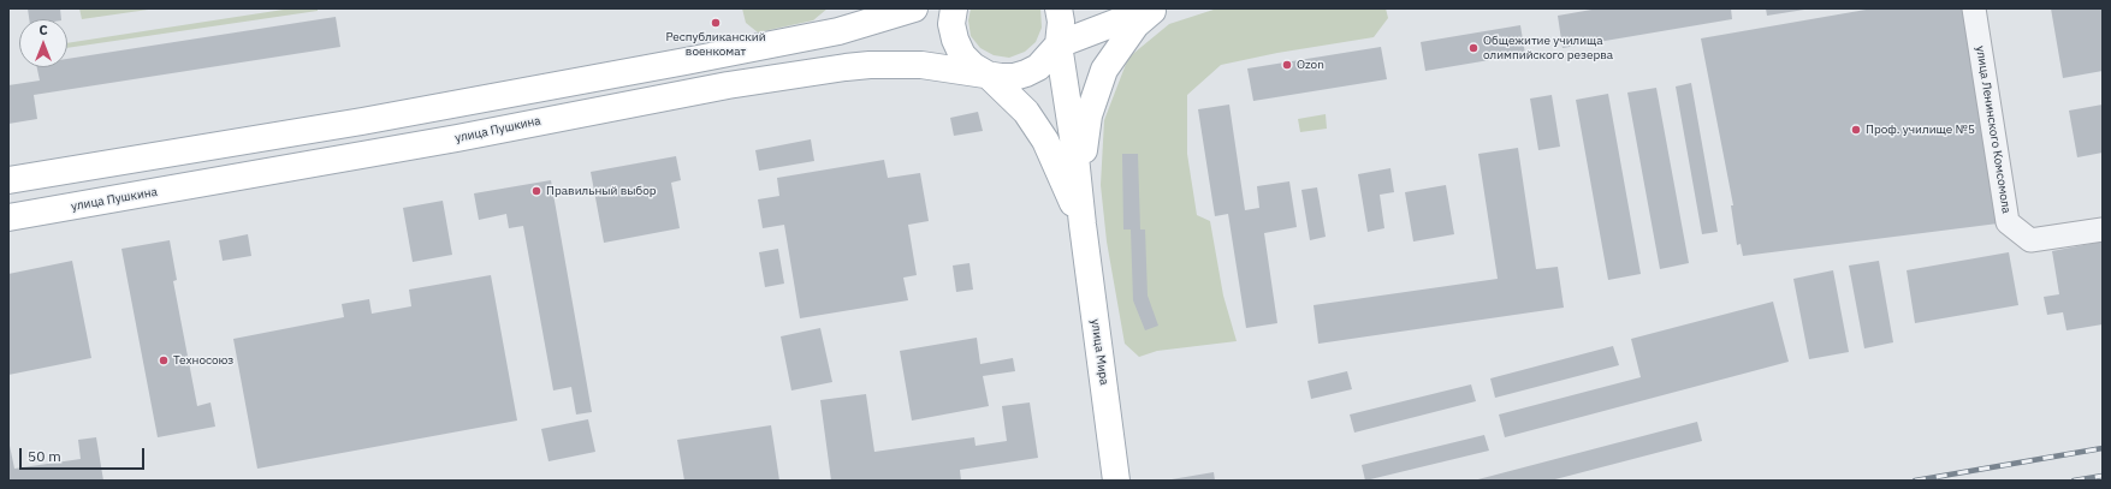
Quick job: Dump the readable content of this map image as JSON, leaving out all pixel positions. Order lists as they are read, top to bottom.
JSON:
{
  "streets": {
    "main road": ["улица Пушкина", "улица Мира"],
    "street": ["улица Ленинского Комсомола"]
  },
  "places": [
    "Республиканский военкомат",
    "Общежитие училища олимпийского резерва",
    "Ozon",
    "Проф. училище №5",
    "Правильный выбор",
    "Техносоюз"
  ],
  "scale_bar": "50 m",
  "north": "top"
}
